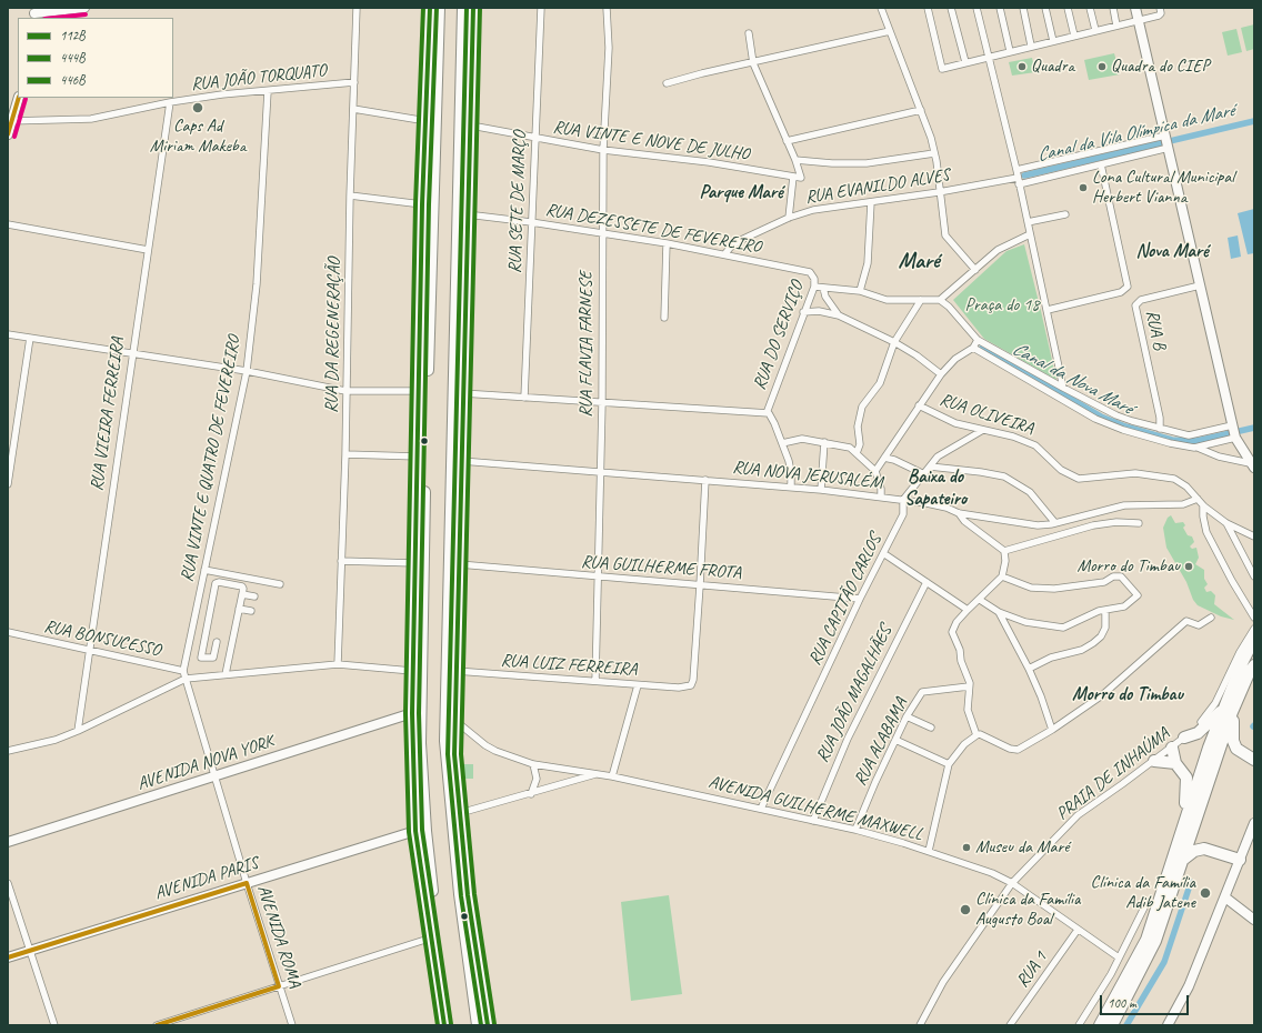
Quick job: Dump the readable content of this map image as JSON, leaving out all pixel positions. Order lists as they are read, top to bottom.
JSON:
{
  "streets": {
    "main road": ["AVENIDA NOVA YORK", "AVENIDA PARIS"],
    "street": [
      "RUA JOÃO TORQUATO",
      "RUA VINTE E NOVE DE JULHO",
      "RUA EVANILDO ALVES",
      "RUA SETE DE MARÇO",
      "RUA DEZESSETE DE FEVEREIRO",
      "RUA B",
      "RUA DA REGENERAÇÃO",
      "RUA DO SERVIÇO",
      "RUA FLAVIA FARNESE",
      "RUA VIEIRA FERREIRA",
      "RUA OLIVEIRA",
      "RUA VINTE E QUATRO DE FEVEREIRO",
      "RUA NOVA JERUSALÉM",
      "RUA GUILHERME FROTA",
      "RUA CAPITÃO CARLOS",
      "RUA BONSUCESSO",
      "RUA LUIZ FERREIRA",
      "RUA JOÃO MAGALHÃES",
      "RUA ALABAMA",
      "PRAIA DE INHAÚMA",
      "AVENIDA GUILHERME MAXWELL",
      "AVENIDA ROMA",
      "RUA 1"
    ]
  },
  "crossings": [
    ["RUA JOÃO TORQUATO", "RUA DA REGENERAÇÃO"],
    ["RUA JOÃO TORQUATO", "RUA VIEIRA FERREIRA"],
    ["RUA JOÃO TORQUATO", "RUA VINTE E QUATRO DE FEVEREIRO"],
    ["RUA VINTE E NOVE DE JULHO", "RUA SETE DE MARÇO"],
    ["RUA VINTE E NOVE DE JULHO", "RUA FLAVIA FARNESE"],
    ["RUA EVANILDO ALVES", "RUA DEZESSETE DE FEVEREIRO"],
    ["RUA SETE DE MARÇO", "RUA DEZESSETE DE FEVEREIRO"],
    ["RUA DEZESSETE DE FEVEREIRO", "RUA DO SERVIÇO"],
    ["RUA DEZESSETE DE FEVEREIRO", "RUA FLAVIA FARNESE"],
    ["RUA DO SERVIÇO", "RUA NOVA JERUSALÉM"],
    ["RUA FLAVIA FARNESE", "RUA NOVA JERUSALÉM"],
    ["RUA FLAVIA FARNESE", "RUA GUILHERME FROTA"],
    ["RUA FLAVIA FARNESE", "RUA LUIZ FERREIRA"],
    ["RUA VIEIRA FERREIRA", "RUA BONSUCESSO"],
    ["RUA OLIVEIRA", "RUA NOVA JERUSALÉM"],
    ["RUA VINTE E QUATRO DE FEVEREIRO", "RUA BONSUCESSO"],
    ["RUA NOVA JERUSALÉM", "RUA CAPITÃO CARLOS"],
    ["RUA GUILHERME FROTA", "RUA CAPITÃO CARLOS"],
    ["RUA GUILHERME FROTA", "RUA LUIZ FERREIRA"],
    ["RUA CAPITÃO CARLOS", "AVENIDA GUILHERME MAXWELL"],
    ["RUA JOÃO MAGALHÃES", "AVENIDA GUILHERME MAXWELL"],
    ["RUA ALABAMA", "AVENIDA GUILHERME MAXWELL"],
    ["AVENIDA NOVA YORK", "AVENIDA ROMA"],
    ["PRAIA DE INHAÚMA", "AVENIDA GUILHERME MAXWELL"],
    ["AVENIDA GUILHERME MAXWELL", "RUA 1"],
    ["AVENIDA PARIS", "AVENIDA ROMA"]
  ],
  "districts": [
    "Parque Maré",
    "Nova Maré",
    "Maré",
    "Baixa do Sapateiro",
    "Morro do Timbau"
  ],
  "water": ["Canal da Vila Olímpica da Maré", "Canal da Nova Maré"],
  "parks": ["Praça do 18"],
  "places": [
    "Quadra",
    "Quadra do CIEP",
    "Caps Ad Miriam Makeba",
    "Lona Cultural Municipal Herbert Vianna",
    "Morro do Timbau",
    "Museu da Maré",
    "Clínica da Família Adib Jatene",
    "Clínica da Família Augusto Boal"
  ],
  "lines": ["transit line 112B", "transit line 444B", "transit line 446B"],
  "legend": ["112B", "444B", "446B"],
  "scale_bar": "100 m"
}
